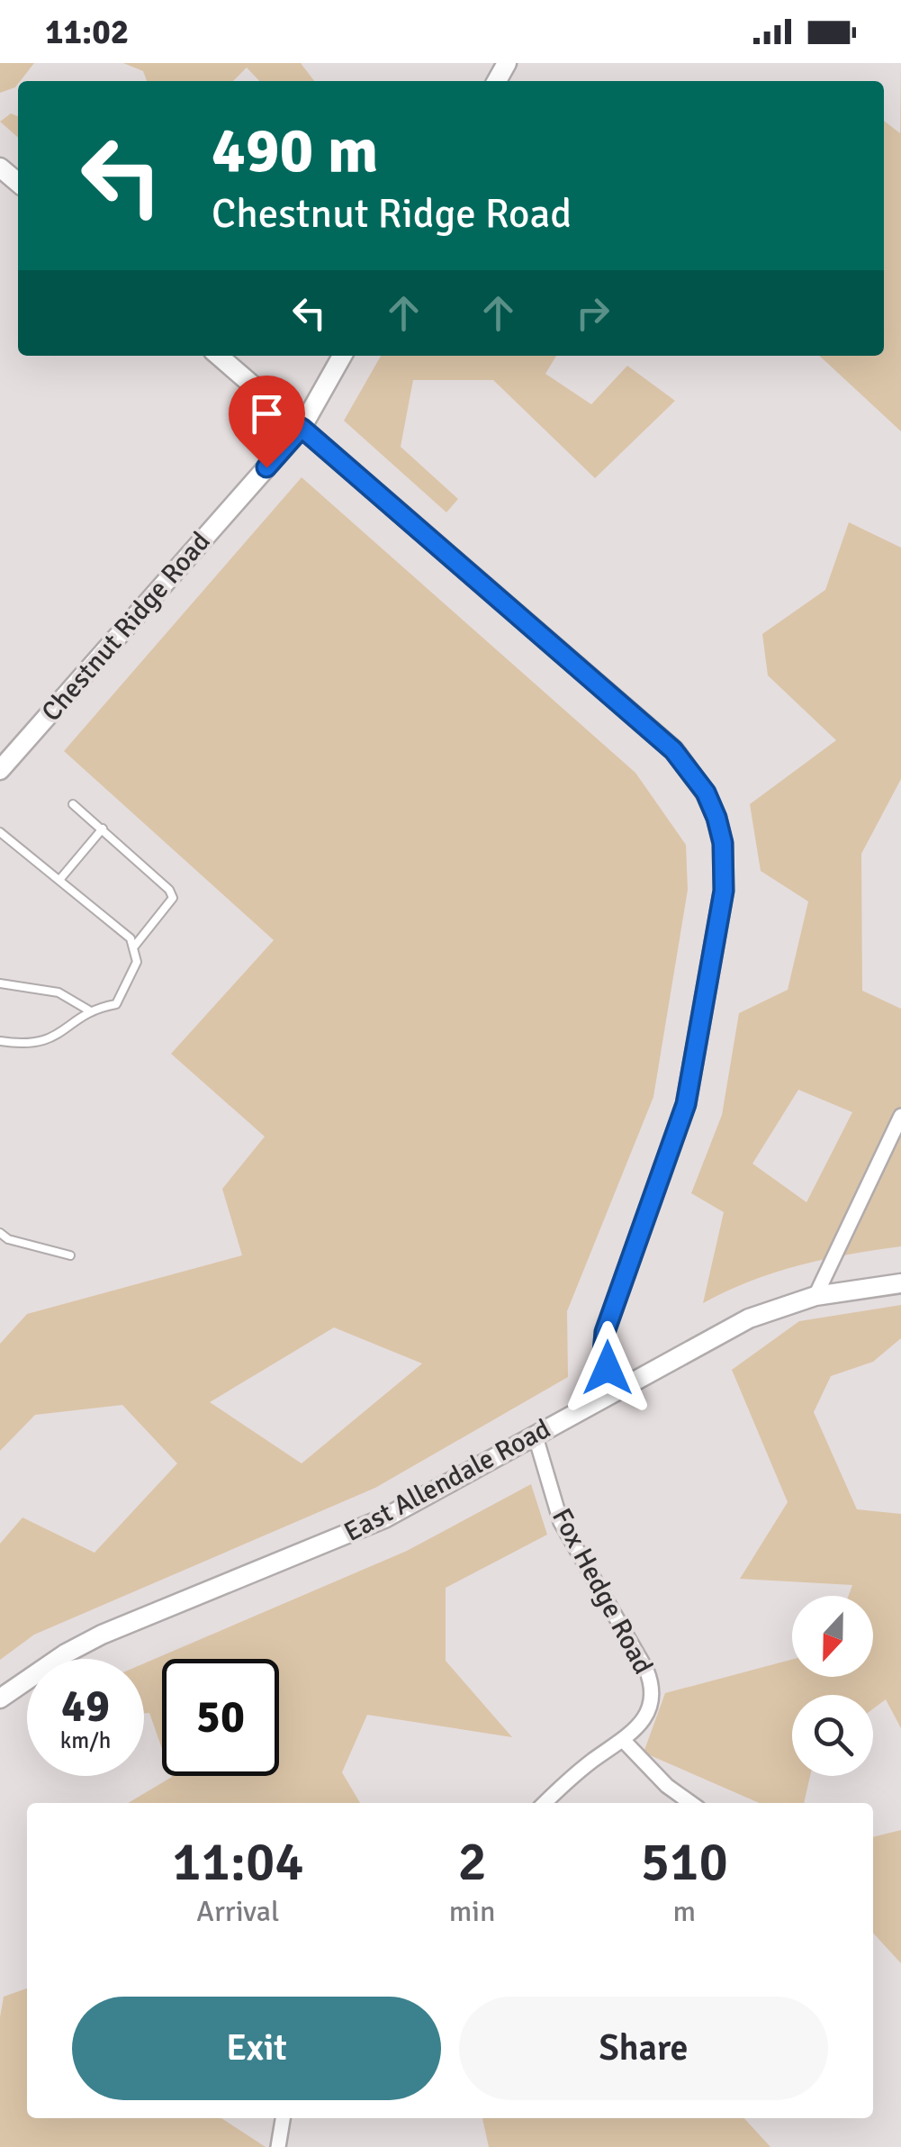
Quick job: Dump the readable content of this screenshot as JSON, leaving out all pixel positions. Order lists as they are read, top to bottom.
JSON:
{
  "streets": {
    "main road": ["Chestnut Ridge Road", "East Allendale Road"],
    "street": ["Fox Hedge Road"]
  },
  "crossings": [
    ["East Allendale Road", "Fox Hedge Road"]
  ],
  "north": "bottom",
  "page": {
    "status": "11:02",
    "turn": ["490 m", "Chestnut Ridge Road"],
    "speed": "49 km/h",
    "limit": "50",
    "eta": [
      "11:04",
      "Arrival",
      "2",
      "min",
      "510",
      "m"
    ],
    "buttons": ["Exit", "Share"]
  }
}
